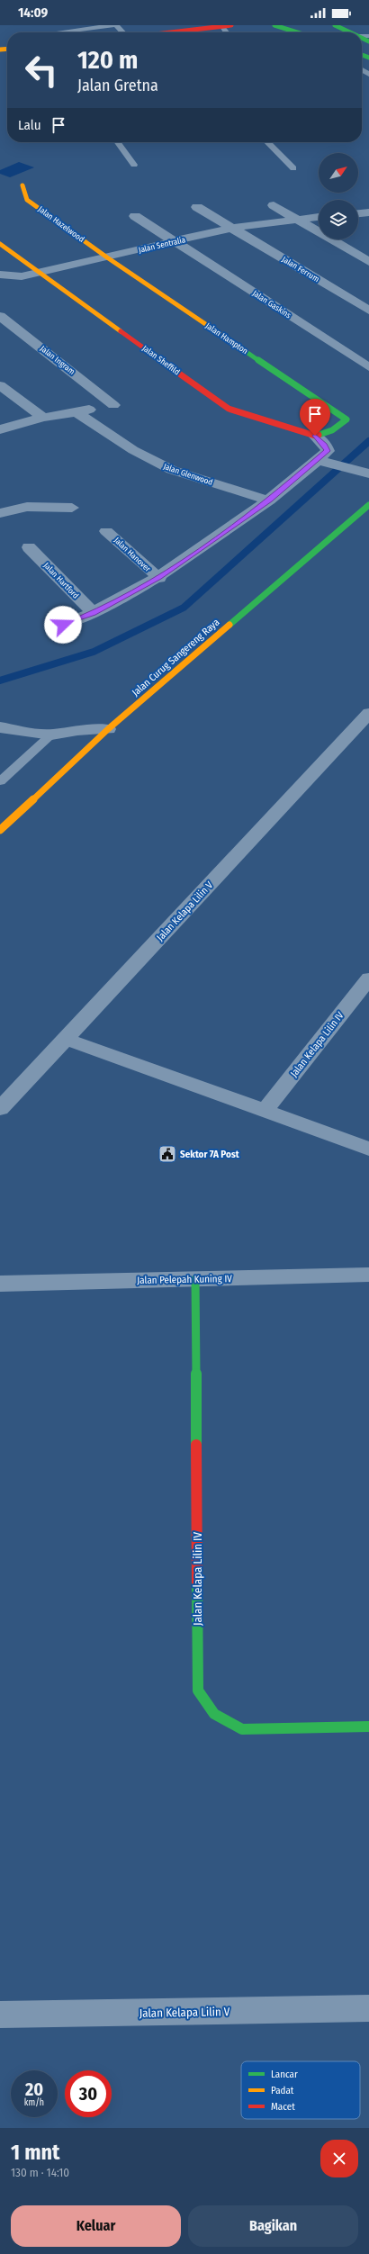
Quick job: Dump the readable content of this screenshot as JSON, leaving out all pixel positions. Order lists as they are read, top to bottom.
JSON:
{
  "streets": {
    "street": [
      "Jalan Hazelwood",
      "Jalan Sentralia",
      "Jalan Ferrum",
      "Jalan Gaskins",
      "Jalan Hampton",
      "Jalan Ingram",
      "Jalan Sheffild",
      "Jalan Glenwood",
      "Jalan Hanover",
      "Jalan Hartford",
      "Jalan Curug Sangereng Raya",
      "Jalan Kelapa Lilin V",
      "Jalan Kelapa Lilin IV",
      "Jalan Pelepah Kuning IV"
    ]
  },
  "crossings": [
    ["Jalan Hazelwood", "Jalan Sentralia"],
    ["Jalan Hazelwood", "Jalan Hampton"],
    ["Jalan Sentralia", "Jalan Ferrum"],
    ["Jalan Sentralia", "Jalan Gaskins"],
    ["Jalan Sentralia", "Jalan Hampton"],
    ["Jalan Sentralia", "Jalan Sheffild"],
    ["Jalan Hampton", "Jalan Sheffild"],
    ["Jalan Ingram", "Jalan Glenwood"],
    ["Jalan Kelapa Lilin IV", "Jalan Pelepah Kuning IV"]
  ],
  "places": {
    "public building": ["Sektor 7A Post"]
  },
  "legend": ["Lancar", "Padat", "Macet"],
  "north": "top right",
  "page": {
    "status": "14:09",
    "turn": ["120 m", "Jalan Gretna"],
    "then": "Lalu",
    "speed": "20 km/h",
    "limit": "30",
    "heading": ["1 mnt", "130 m · 14:10"],
    "buttons": ["Keluar", "Bagikan"]
  }
}
